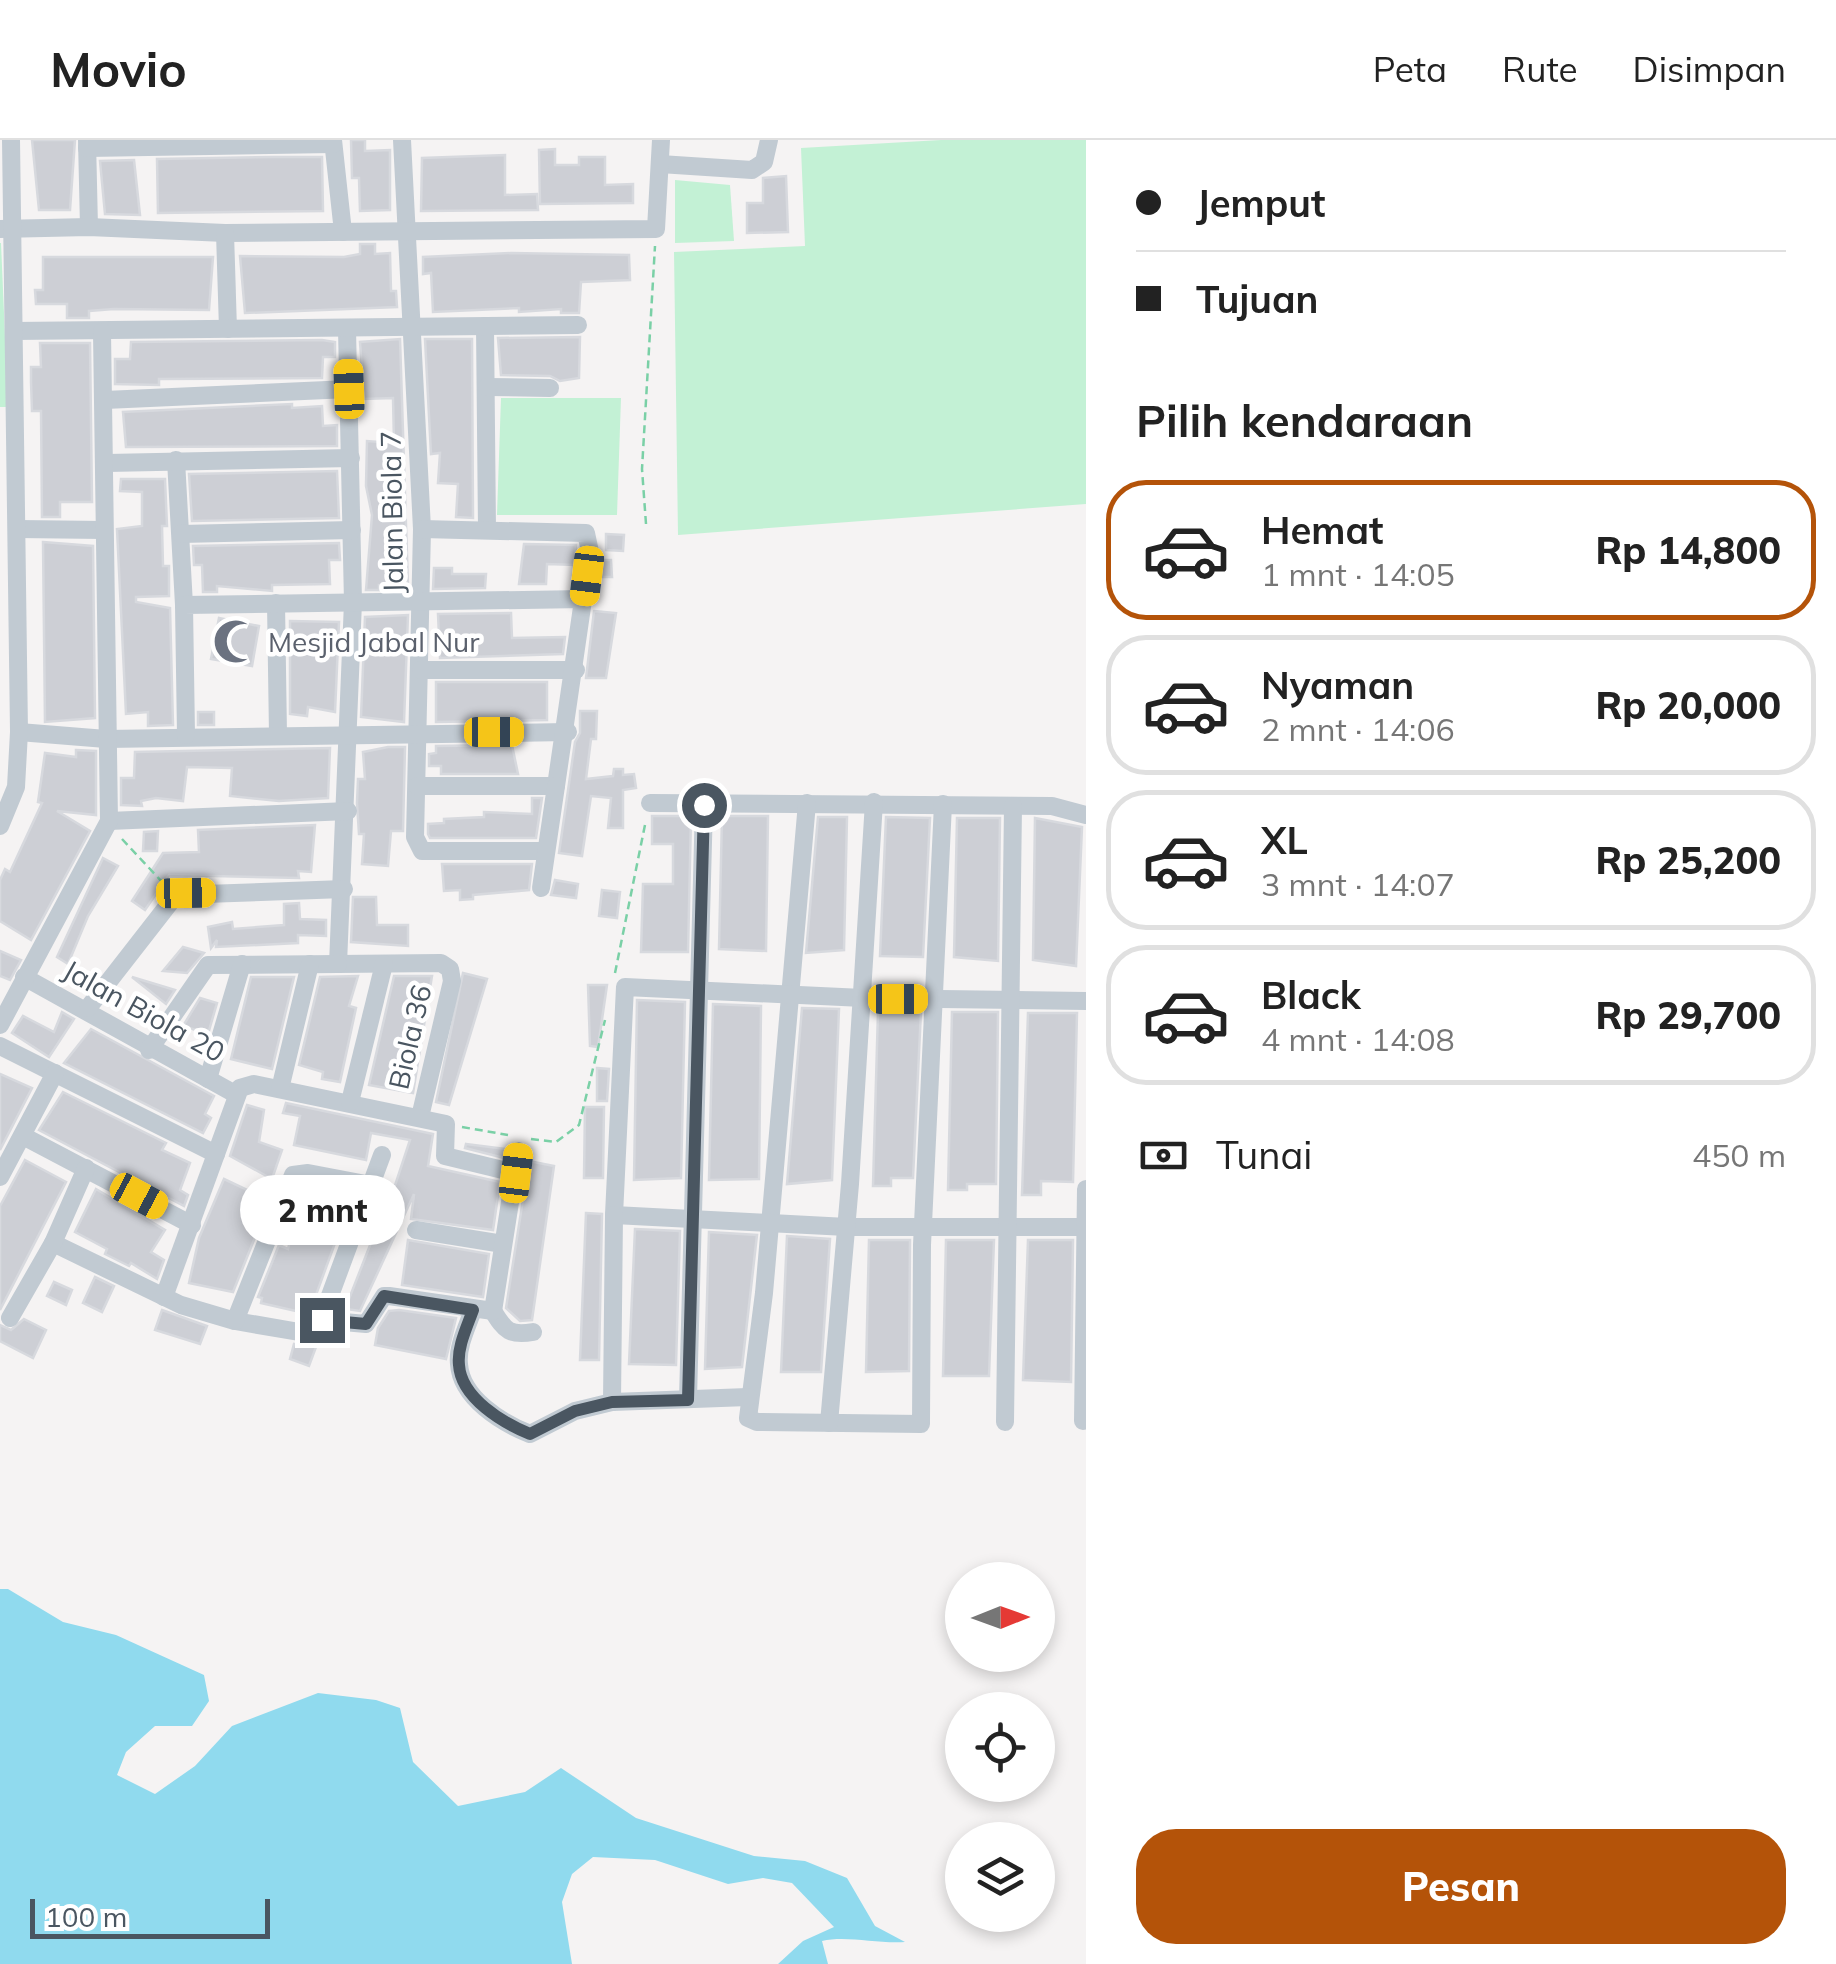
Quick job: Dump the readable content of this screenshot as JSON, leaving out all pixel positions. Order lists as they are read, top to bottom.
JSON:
{
  "streets": {
    "street": ["Jalan Biola 7", "Jalan Biola 20", "Biola 36"]
  },
  "places": {
    "mosque": ["Mesjid Jabal Nur"]
  },
  "scale_bar": "100 m",
  "north": "right",
  "page": {
    "header": "Movio",
    "nav": ["Peta", "Rute", "Disimpan"],
    "banner": ["Jemput", "Tujuan"],
    "heading": "Pilih kendaraan",
    "list": [
      {
        "name": "Hemat",
        "note": "1 mnt · 14:05",
        "value": "Rp 14,800"
      },
      {
        "name": "Nyaman",
        "note": "2 mnt · 14:06",
        "value": "Rp 20,000"
      },
      {
        "name": "XL",
        "note": "3 mnt · 14:07",
        "value": "Rp 25,200"
      },
      {
        "name": "Black",
        "note": "4 mnt · 14:08",
        "value": "Rp 29,700"
      }
    ],
    "pay": ["Tunai", "450 m"],
    "bubble": "2 mnt",
    "buttons": "Pesan",
    "scale": "100 m"
  }
}
